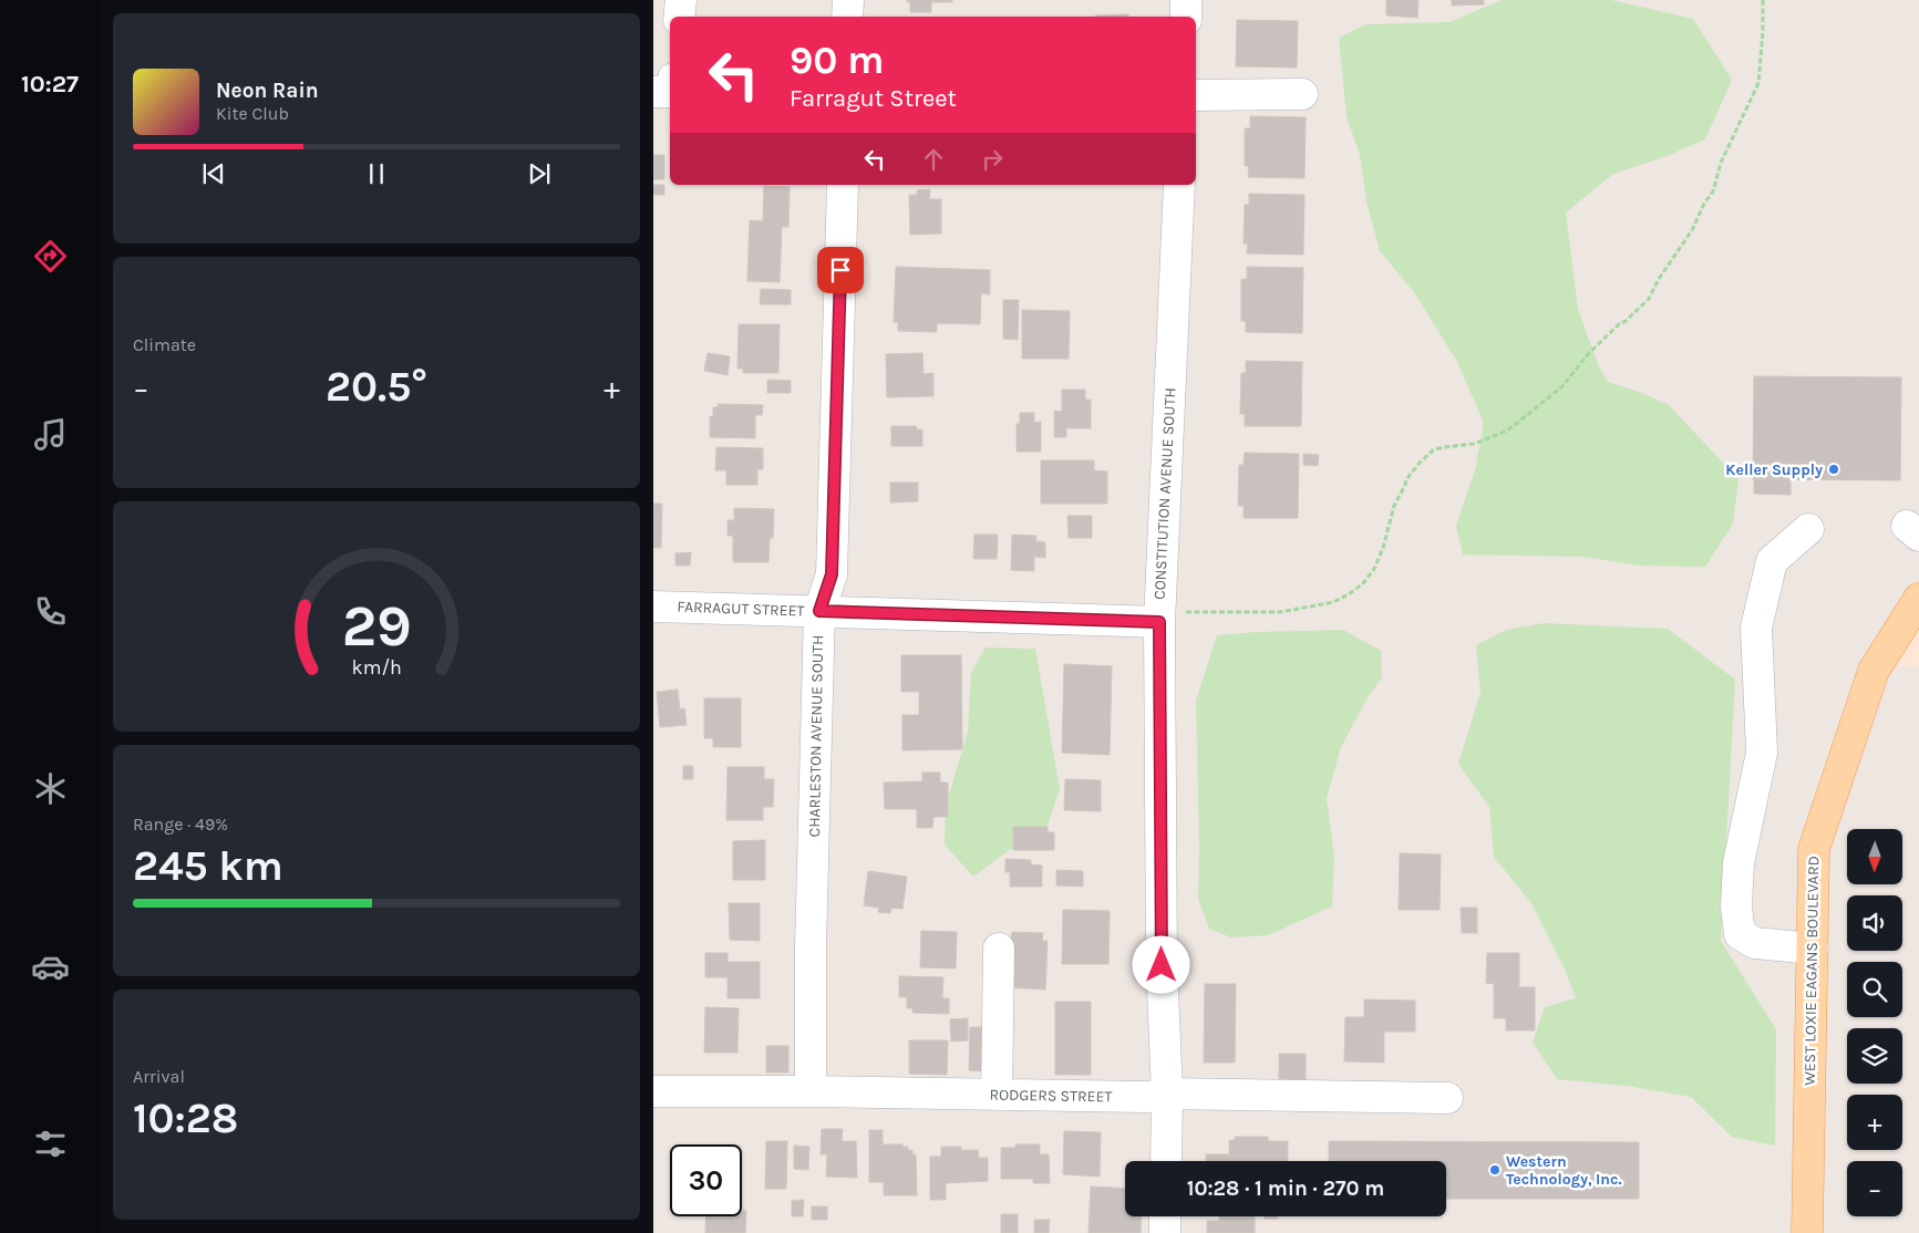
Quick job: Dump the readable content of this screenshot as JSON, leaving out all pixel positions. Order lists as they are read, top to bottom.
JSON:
{
  "streets": {
    "main road": ["WEST LOXIE EAGANS BOULEVARD"],
    "street": [
      "CONSTITUTION AVENUE SOUTH",
      "FARRAGUT STREET",
      "CHARLESTON AVENUE SOUTH",
      "RODGERS STREET"
    ]
  },
  "crossings": [
    ["CONSTITUTION AVENUE SOUTH", "FARRAGUT STREET"],
    ["CONSTITUTION AVENUE SOUTH", "RODGERS STREET"],
    ["FARRAGUT STREET", "CHARLESTON AVENUE SOUTH"],
    ["CHARLESTON AVENUE SOUTH", "RODGERS STREET"]
  ],
  "places": ["Keller Supply", "Western Technology, Inc."],
  "north": "bottom",
  "page": {
    "tabs": "10:27",
    "turn": ["90 m", "Farragut Street"],
    "song": ["Neon Rain", "Kite Club"],
    "tile": [
      "Climate",
      ["Range · 49%", "245 km"],
      ["Arrival", "10:28"]
    ],
    "heat": ["−", "20.5°", "+"],
    "map_buttons": ["+", "−"],
    "limit": "30",
    "trip": "10:28 · 1 min · 270 m",
    "gauge": ["29", "km/h"]
  }
}
